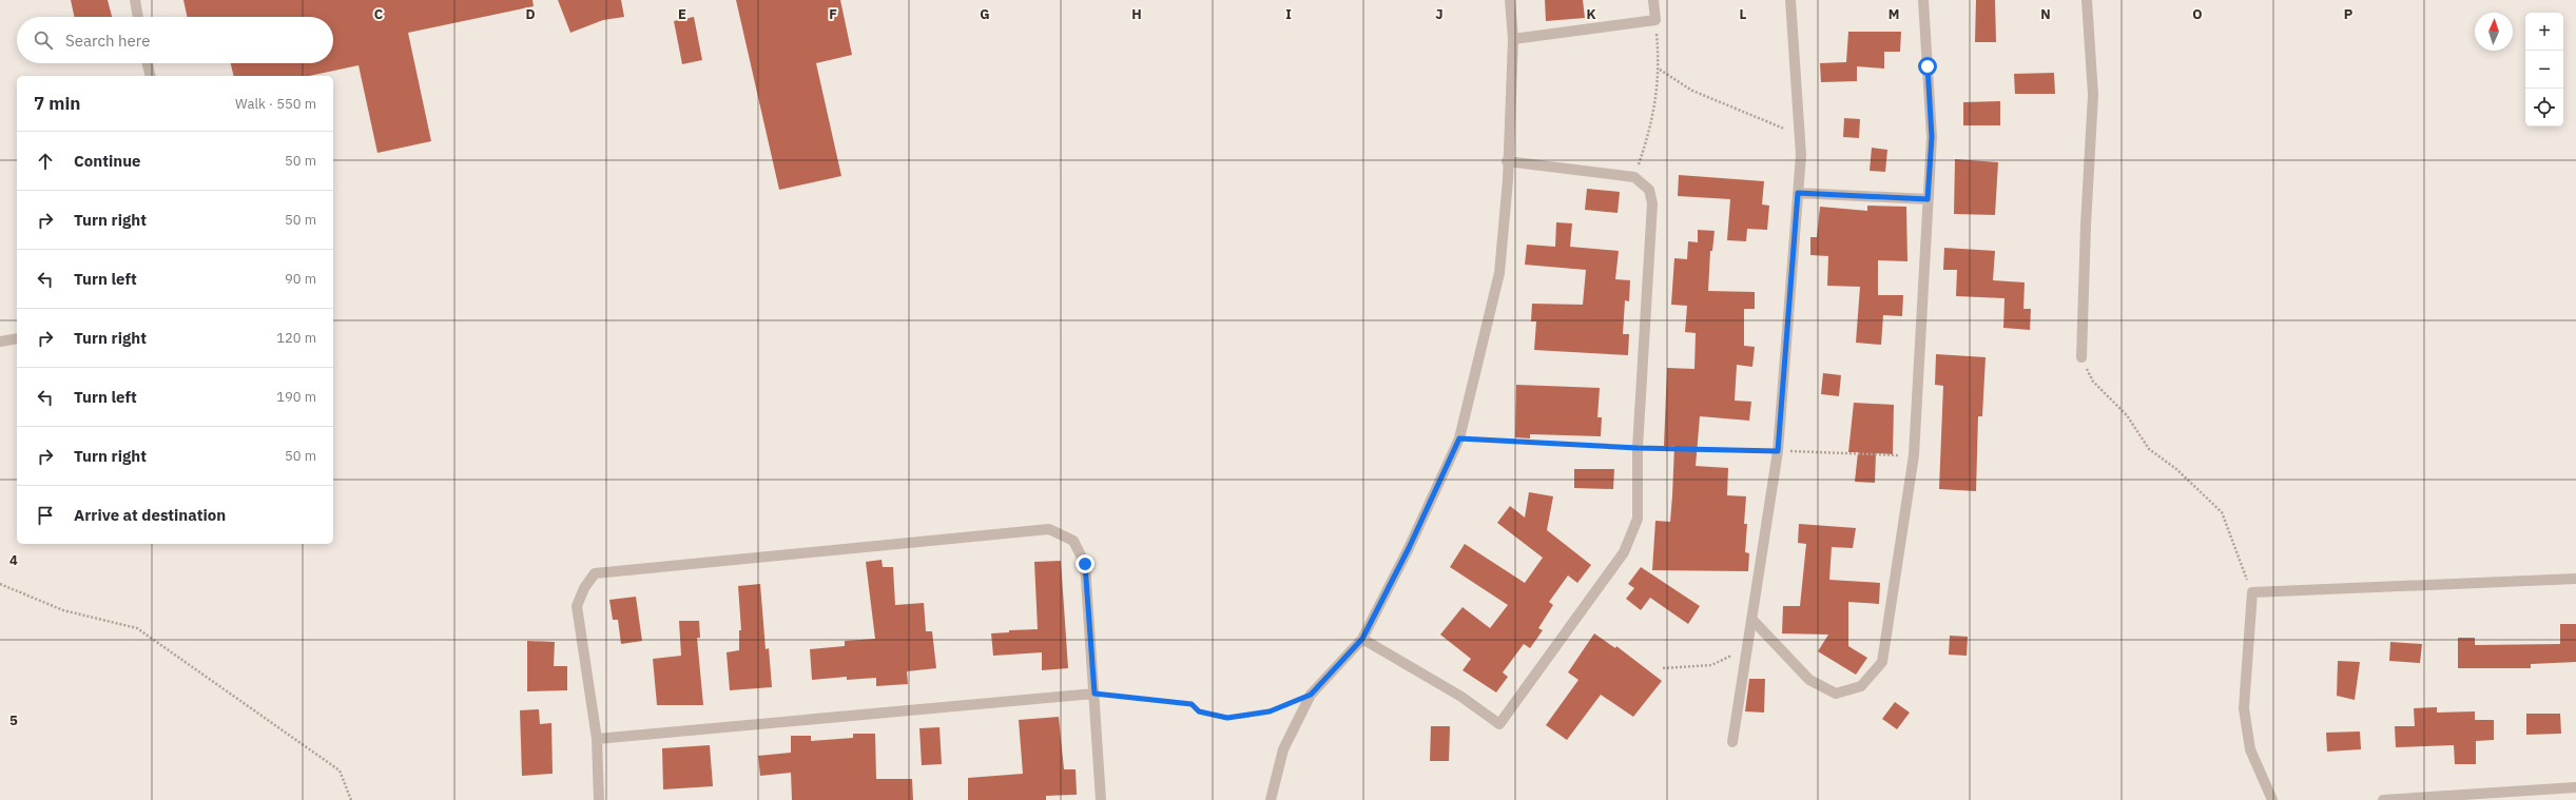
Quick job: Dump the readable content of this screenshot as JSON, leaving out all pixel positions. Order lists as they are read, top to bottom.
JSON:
{
  "north": "top",
  "page": {
    "map_buttons": ["+", "−"],
    "search": "Search here",
    "heading": ["7 min", "Walk · 550 m"],
    "list": [
      ["Continue", "50 m"],
      ["Turn right", "50 m"],
      ["Turn left", "90 m"],
      ["Turn right", "120 m"],
      ["Turn left", "190 m"],
      ["Turn right", "50 m"],
      "Arrive at destination"
    ]
  },
  "grid": {
    "columns": [
      "C",
      "D",
      "E",
      "F",
      "G",
      "H",
      "I",
      "J",
      "K",
      "L",
      "M",
      "N",
      "O",
      "P"
    ],
    "rows": ["4", "5"]
  }
}
